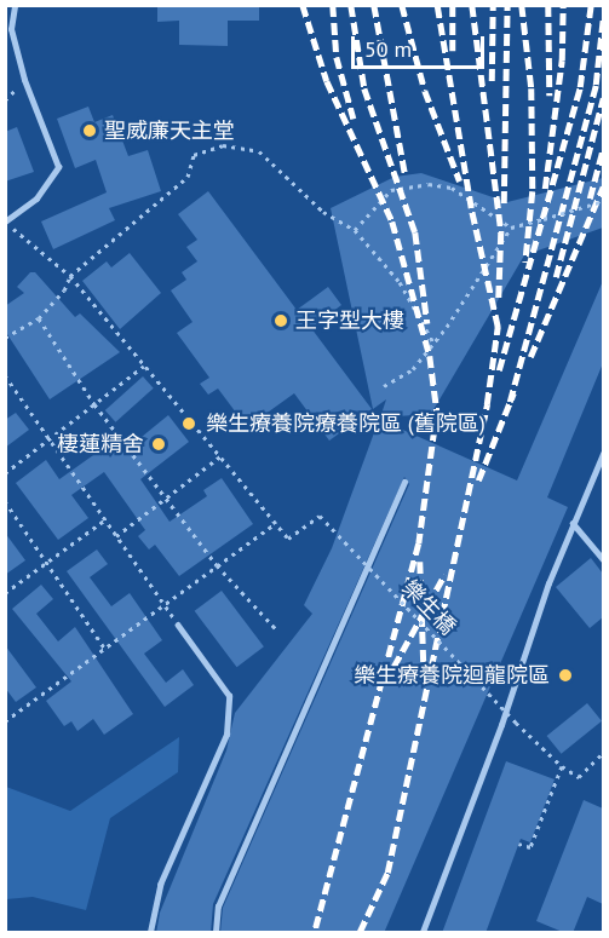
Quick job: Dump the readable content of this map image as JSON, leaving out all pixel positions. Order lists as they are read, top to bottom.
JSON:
{
  "streets": {
    "path": ["樂生橋"]
  },
  "places": [
    "聖威廉天主堂",
    "王字型大樓",
    "樂生療養院療養院區 (舊院區)",
    "棲蓮精舍",
    "樂生療養院迴龍院區"
  ],
  "scale_bar": "50 m"
}
